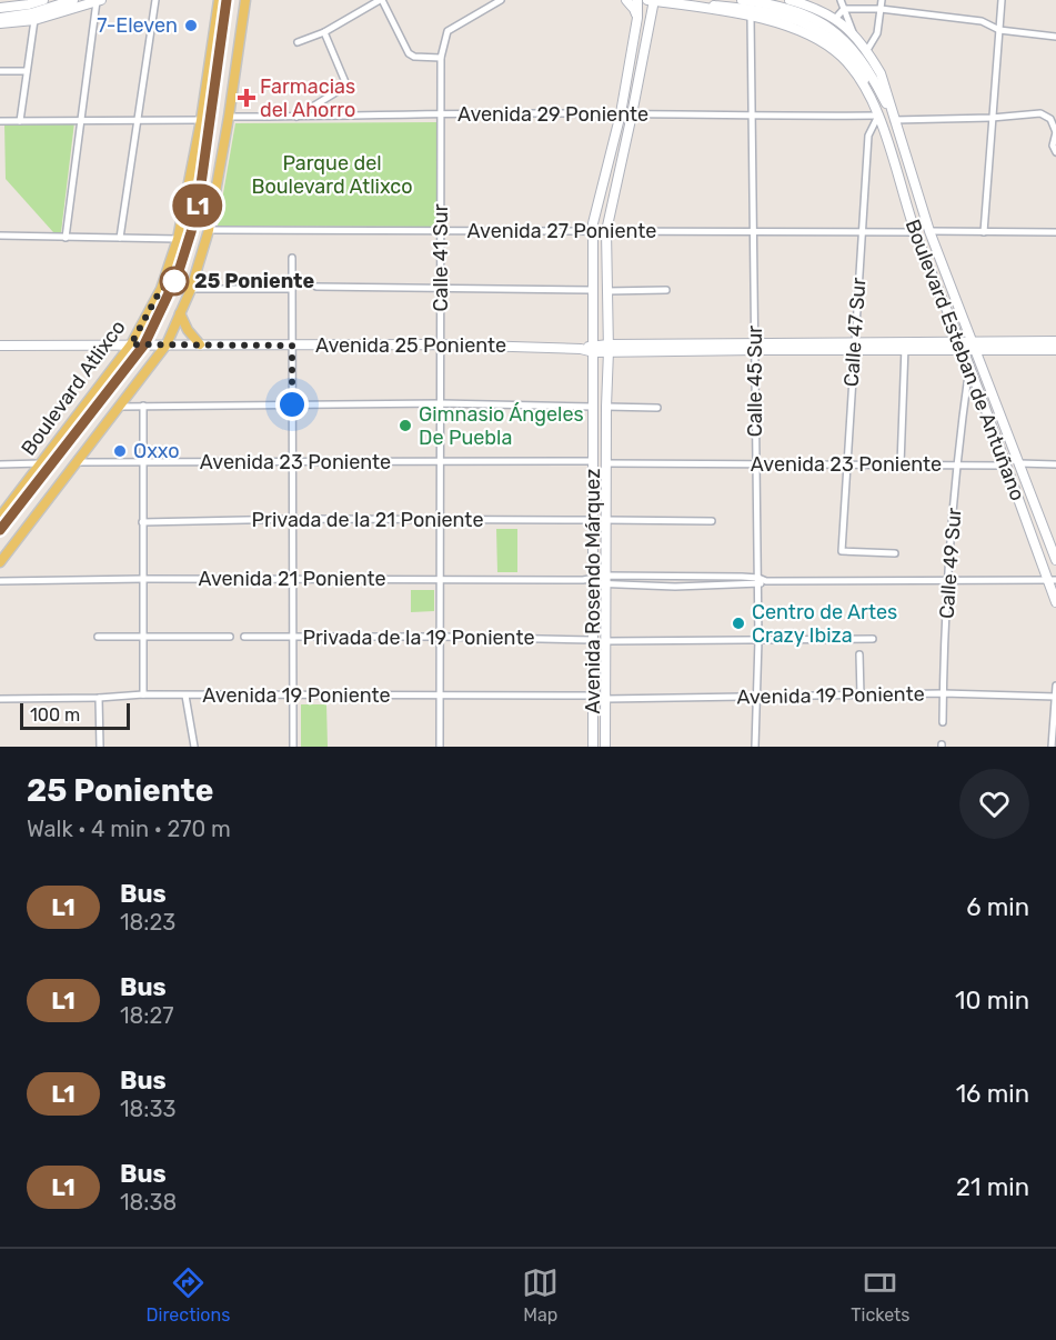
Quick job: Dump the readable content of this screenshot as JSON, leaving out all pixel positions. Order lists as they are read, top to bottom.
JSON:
{
  "streets": {
    "main road": [
      "Avenida 25 Poniente",
      "Boulevard Esteban de Antuñano",
      "Boulevard Atlixco",
      "Avenida Rosendo Márquez"
    ],
    "street": [
      "Avenida 29 Poniente",
      "Avenida 27 Poniente",
      "Calle 41 Sur",
      "Calle 47 Sur",
      "Calle 45 Sur",
      "Avenida 23 Poniente",
      "Privada de la 21 Poniente",
      "Calle 49 Sur",
      "Avenida 21 Poniente",
      "Privada de la 19 Poniente",
      "Avenida 19 Poniente"
    ]
  },
  "crossings": [
    ["Avenida 29 Poniente", "Calle 41 Sur"],
    ["Avenida 29 Poniente", "Calle 47 Sur"],
    ["Avenida 29 Poniente", "Boulevard Esteban de Antuñano"],
    ["Avenida 29 Poniente", "Calle 45 Sur"],
    ["Avenida 29 Poniente", "Avenida Rosendo Márquez"],
    ["Avenida 27 Poniente", "Calle 41 Sur"],
    ["Avenida 27 Poniente", "Calle 47 Sur"],
    ["Avenida 27 Poniente", "Boulevard Esteban de Antuñano"],
    ["Avenida 27 Poniente", "Calle 45 Sur"],
    ["Avenida 27 Poniente", "Avenida Rosendo Márquez"],
    ["Calle 41 Sur", "Avenida 25 Poniente"],
    ["Calle 41 Sur", "Avenida 23 Poniente"],
    ["Calle 41 Sur", "Privada de la 21 Poniente"],
    ["Calle 41 Sur", "Avenida 21 Poniente"],
    ["Calle 41 Sur", "Privada de la 19 Poniente"],
    ["Calle 41 Sur", "Avenida 19 Poniente"],
    ["Calle 47 Sur", "Avenida 25 Poniente"],
    ["Calle 47 Sur", "Boulevard Esteban de Antuñano"],
    ["Calle 47 Sur", "Avenida 23 Poniente"],
    ["Avenida 25 Poniente", "Boulevard Esteban de Antuñano"],
    ["Avenida 25 Poniente", "Calle 45 Sur"],
    ["Avenida 25 Poniente", "Boulevard Atlixco"],
    ["Avenida 25 Poniente", "Avenida Rosendo Márquez"],
    ["Boulevard Esteban de Antuñano", "Avenida 23 Poniente"],
    ["Boulevard Esteban de Antuñano", "Calle 49 Sur"],
    ["Boulevard Esteban de Antuñano", "Avenida 21 Poniente"],
    ["Calle 45 Sur", "Avenida 23 Poniente"],
    ["Calle 45 Sur", "Avenida 21 Poniente"],
    ["Calle 45 Sur", "Avenida 19 Poniente"],
    ["Avenida 23 Poniente", "Calle 49 Sur"],
    ["Avenida 23 Poniente", "Avenida Rosendo Márquez"],
    ["Privada de la 21 Poniente", "Avenida Rosendo Márquez"],
    ["Calle 49 Sur", "Avenida 21 Poniente"],
    ["Calle 49 Sur", "Avenida 19 Poniente"],
    ["Avenida 21 Poniente", "Avenida Rosendo Márquez"],
    ["Avenida Rosendo Márquez", "Privada de la 19 Poniente"],
    ["Avenida Rosendo Márquez", "Avenida 19 Poniente"]
  ],
  "parks": ["Parque del Boulevard Atlixco"],
  "places": {
    "other": [
      "7-Eleven",
      "25 Poniente",
      "Gimnasio Ángeles De Puebla",
      "Oxxo",
      "Centro de Artes Crazy Ibiza"
    ],
    "health": ["Farmacias del Ahorro"]
  },
  "lines": ["bus line L1"],
  "scale_bar": "100 m",
  "page": {
    "on_map": "L1",
    "scale": "100 m",
    "heading": ["25 Poniente", "Walk · 4 min · 270 m"],
    "list": [
      {
        "mark": "L1",
        "name": "Bus",
        "note": "18:23",
        "value": "6 min"
      },
      {
        "mark": "L1",
        "name": "Bus",
        "note": "18:27",
        "value": "10 min"
      },
      {
        "mark": "L1",
        "name": "Bus",
        "note": "18:33",
        "value": "16 min"
      },
      {
        "mark": "L1",
        "name": "Bus",
        "note": "18:38",
        "value": "21 min"
      }
    ],
    "tabs": ["Directions", "Map", "Tickets"]
  }
}
